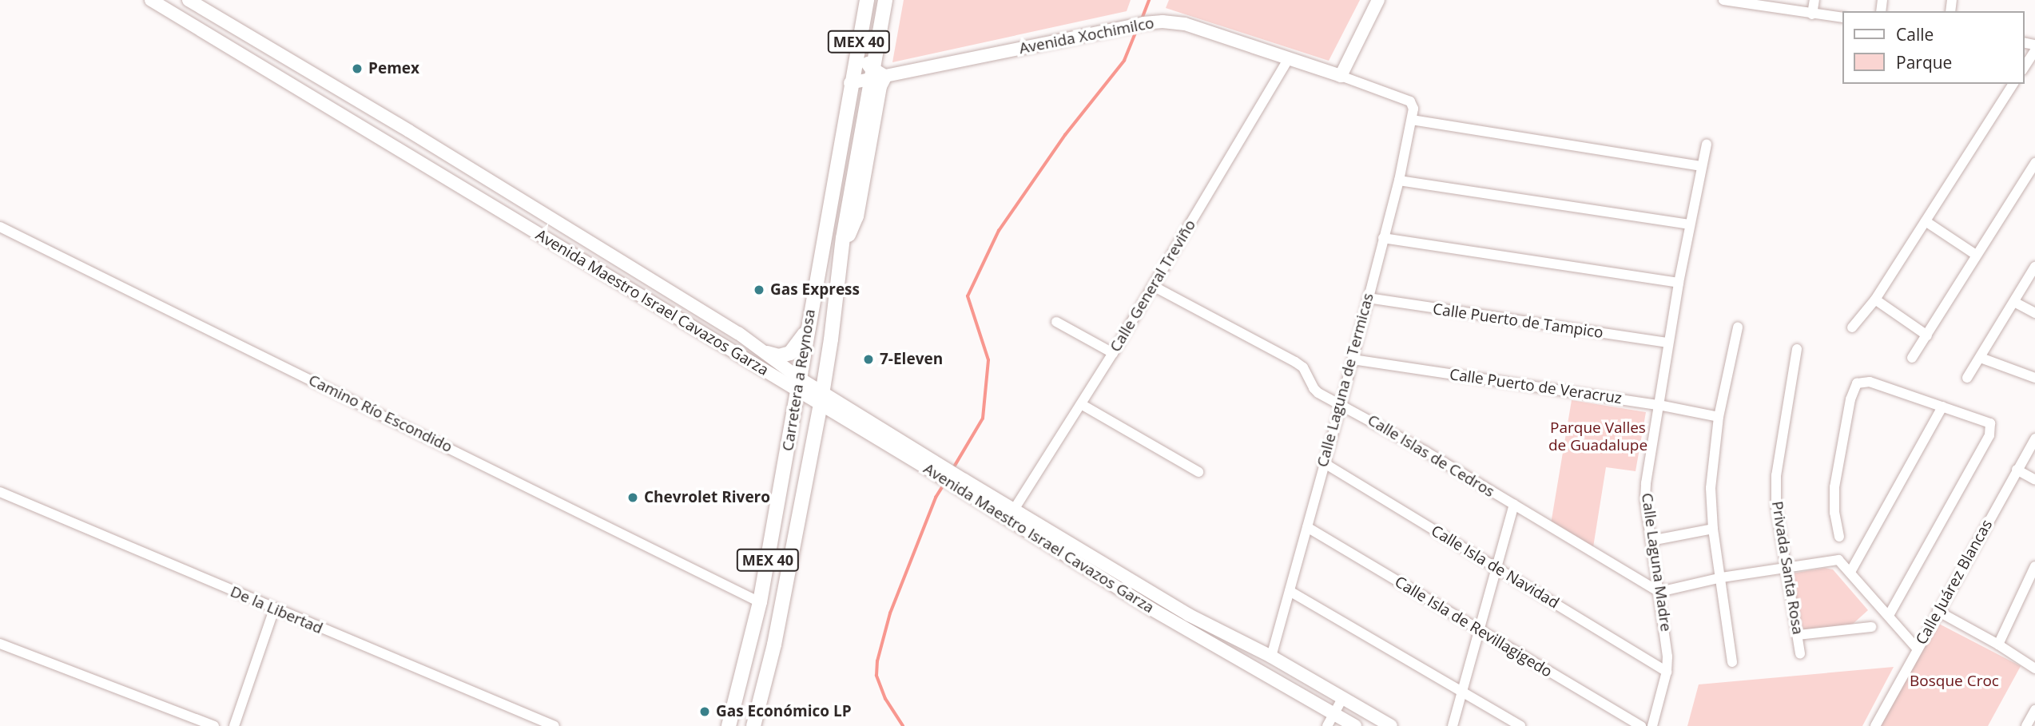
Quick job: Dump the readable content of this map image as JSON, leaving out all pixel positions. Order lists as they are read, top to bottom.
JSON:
{
  "streets": {
    "main road": [
      "Avenida Xochimilco",
      "MEX 40",
      "Avenida Maestro Israel Cavazos Garza",
      "Carretera a Reynosa"
    ],
    "street": [
      "Calle General Treviño",
      "Calle Puerto de Tampico",
      "Calle Laguna de Termicas",
      "Calle Puerto de Veracruz",
      "Camino Río Escondido",
      "Calle Islas de Cedros",
      "Calle Laguna Madre",
      "Calle Isla de Navidad",
      "Privada Santa Rosa",
      "Calle Juárez Blancas",
      "De la Libertad",
      "Calle Isla de Revillagigedo"
    ]
  },
  "crossings": [
    ["Avenida Xochimilco", "MEX 40"],
    ["Avenida Xochimilco", "Calle General Treviño"],
    ["Avenida Xochimilco", "Carretera a Reynosa"],
    ["Avenida Xochimilco", "Calle Laguna de Termicas"],
    ["MEX 40", "Carretera a Reynosa"],
    ["Calle General Treviño", "Avenida Maestro Israel Cavazos Garza"],
    ["Calle General Treviño", "Calle Islas de Cedros"],
    ["Avenida Maestro Israel Cavazos Garza", "Carretera a Reynosa"],
    ["Avenida Maestro Israel Cavazos Garza", "Calle Laguna de Termicas"],
    ["Calle Puerto de Tampico", "Calle Laguna de Termicas"],
    ["Calle Puerto de Tampico", "Calle Laguna Madre"],
    ["Carretera a Reynosa", "Camino Río Escondido"],
    ["Calle Laguna de Termicas", "Calle Puerto de Veracruz"],
    ["Calle Laguna de Termicas", "Calle Islas de Cedros"],
    ["Calle Laguna de Termicas", "Calle Isla de Navidad"],
    ["Calle Laguna de Termicas", "Calle Isla de Revillagigedo"],
    ["Calle Puerto de Veracruz", "Calle Laguna Madre"],
    ["Calle Islas de Cedros", "Calle Laguna Madre"],
    ["Calle Laguna Madre", "Calle Isla de Navidad"]
  ],
  "parks": ["Parque Valles de Guadalupe", "Bosque Croc"],
  "places": [
    "Pemex",
    "Gas Express",
    "7-Eleven",
    "Chevrolet Rivero",
    "Gas Económico LP"
  ],
  "legend": ["Calle", "Parque"]
}
